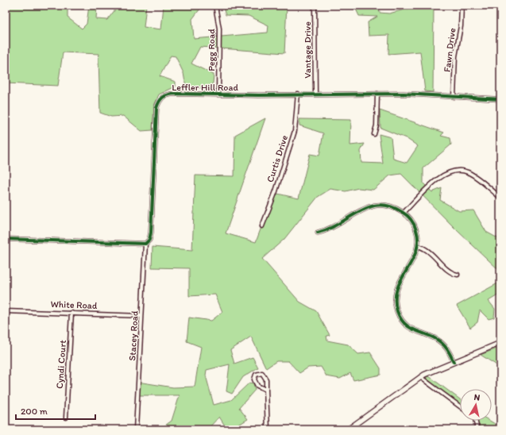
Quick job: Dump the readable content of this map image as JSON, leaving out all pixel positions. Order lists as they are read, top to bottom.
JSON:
{
  "streets": {
    "street": [
      "Pegg Road",
      "Vantage Drive",
      "Fawn Drive",
      "Leffler Hill Road",
      "Curtis Drive",
      "White Road",
      "Stacey Road",
      "Cyndi Court"
    ]
  },
  "crossings": [
    ["Pegg Road", "Leffler Hill Road"],
    ["Vantage Drive", "Leffler Hill Road"],
    ["Fawn Drive", "Leffler Hill Road"],
    ["Leffler Hill Road", "Curtis Drive"],
    ["Leffler Hill Road", "Stacey Road"],
    ["White Road", "Stacey Road"],
    ["White Road", "Cyndi Court"]
  ],
  "scale_bar": "200 m",
  "north": "top"
}
